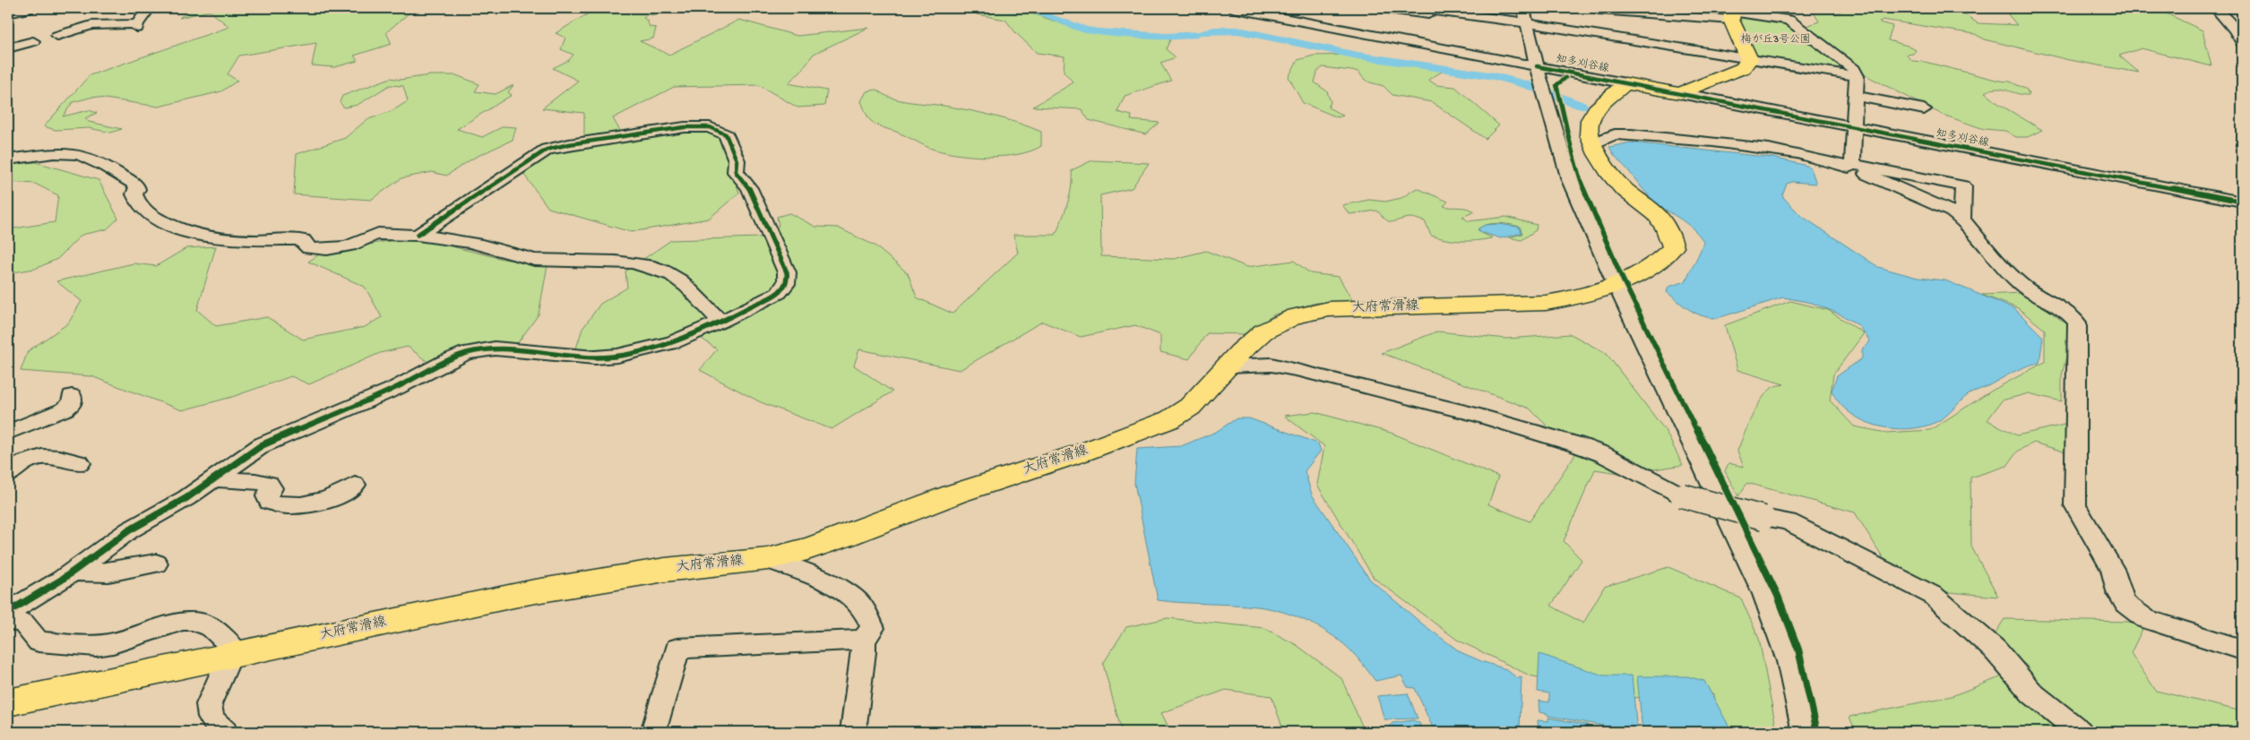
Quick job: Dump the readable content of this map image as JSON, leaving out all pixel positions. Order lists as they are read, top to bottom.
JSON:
{
  "streets": {
    "main road": ["大府常滑線"],
    "street": ["知多刈谷線"]
  },
  "crossings": [
    ["知多刈谷線", "大府常滑線"]
  ],
  "parks": ["梅が丘3号公園"]
}
